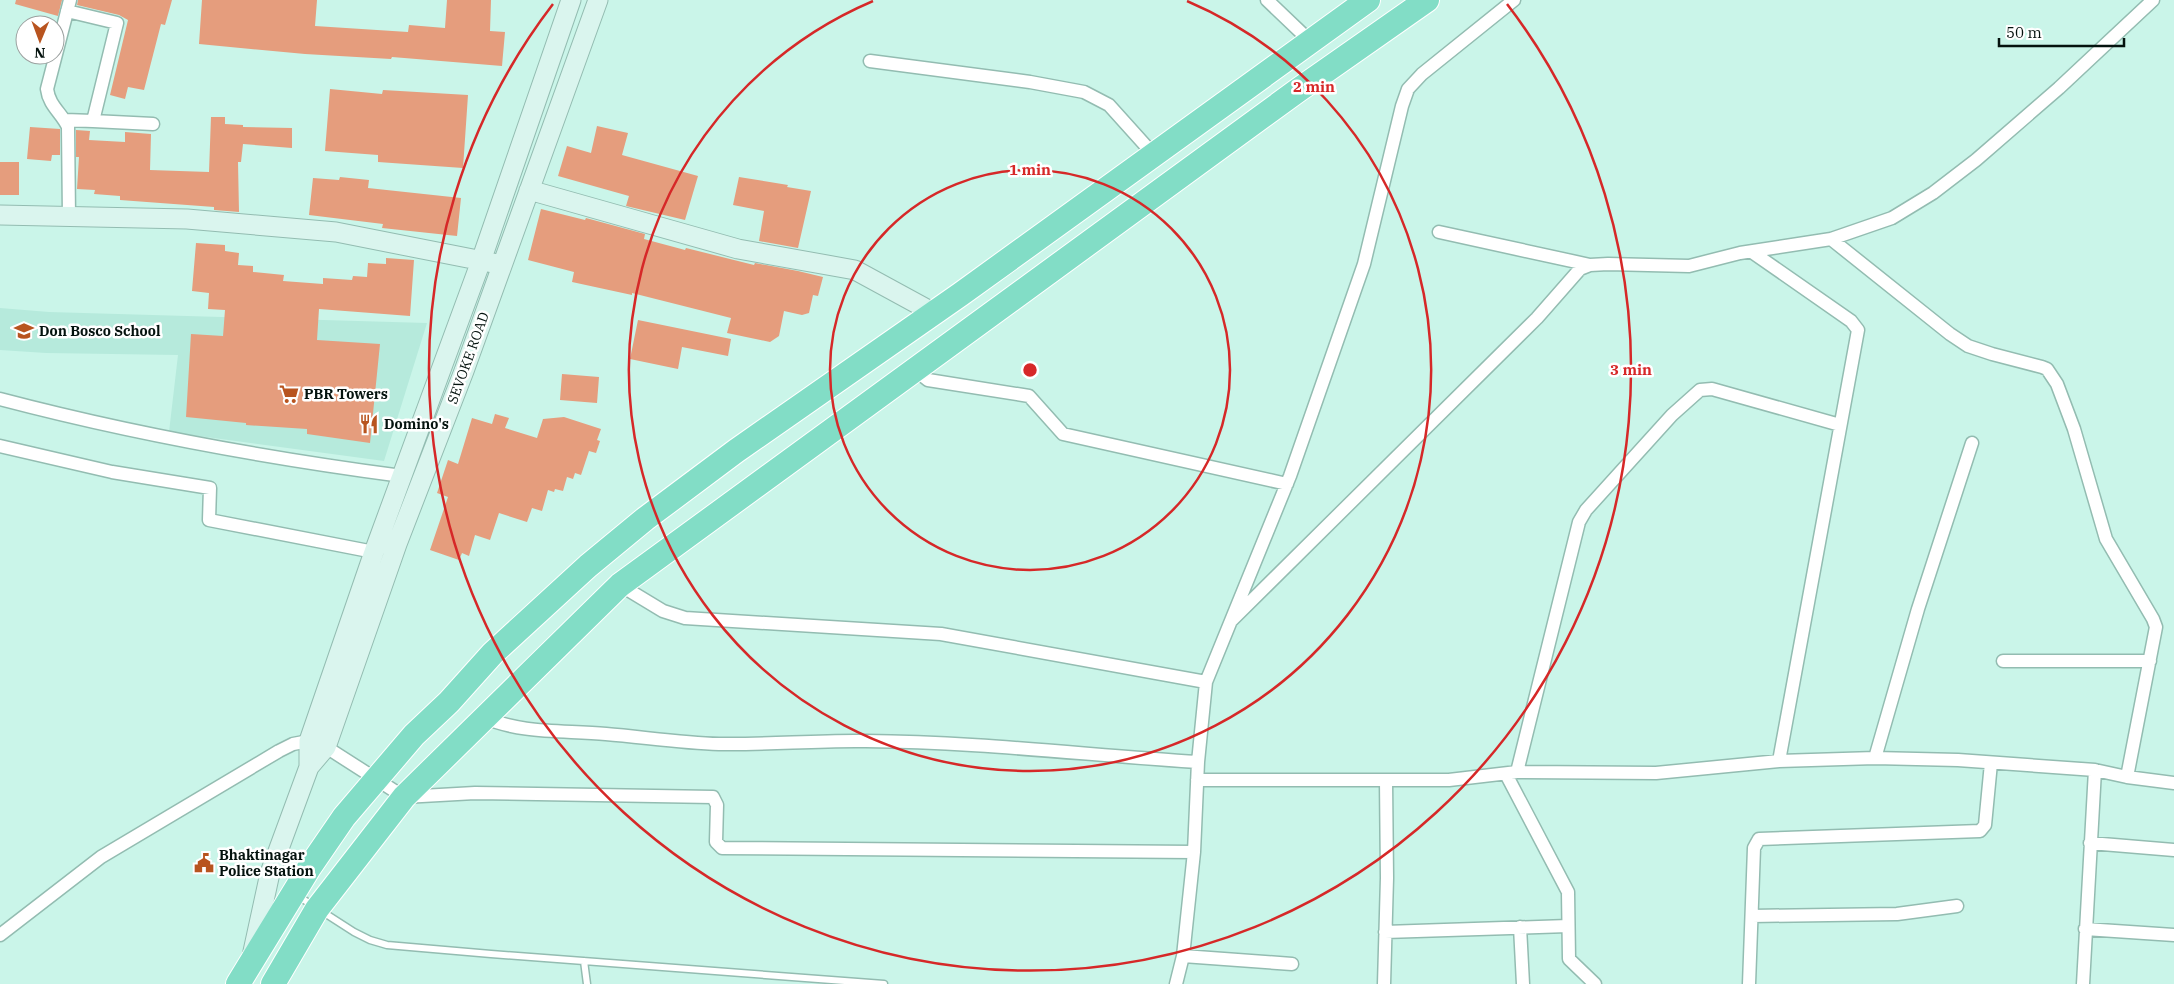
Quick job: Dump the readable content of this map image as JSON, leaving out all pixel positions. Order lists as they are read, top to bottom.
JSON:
{
  "streets": {
    "main road": ["SEVOKE ROAD"]
  },
  "places": {
    "school or university": ["Don Bosco School"],
    "supermarket": ["PBR Towers"],
    "restaurant": ["Domino's"],
    "public building": ["Bhaktinagar Police Station"]
  },
  "scale_bar": "50 m",
  "north": "bottom",
  "rings": ["2 min", "1 min", "3 min"]
}
